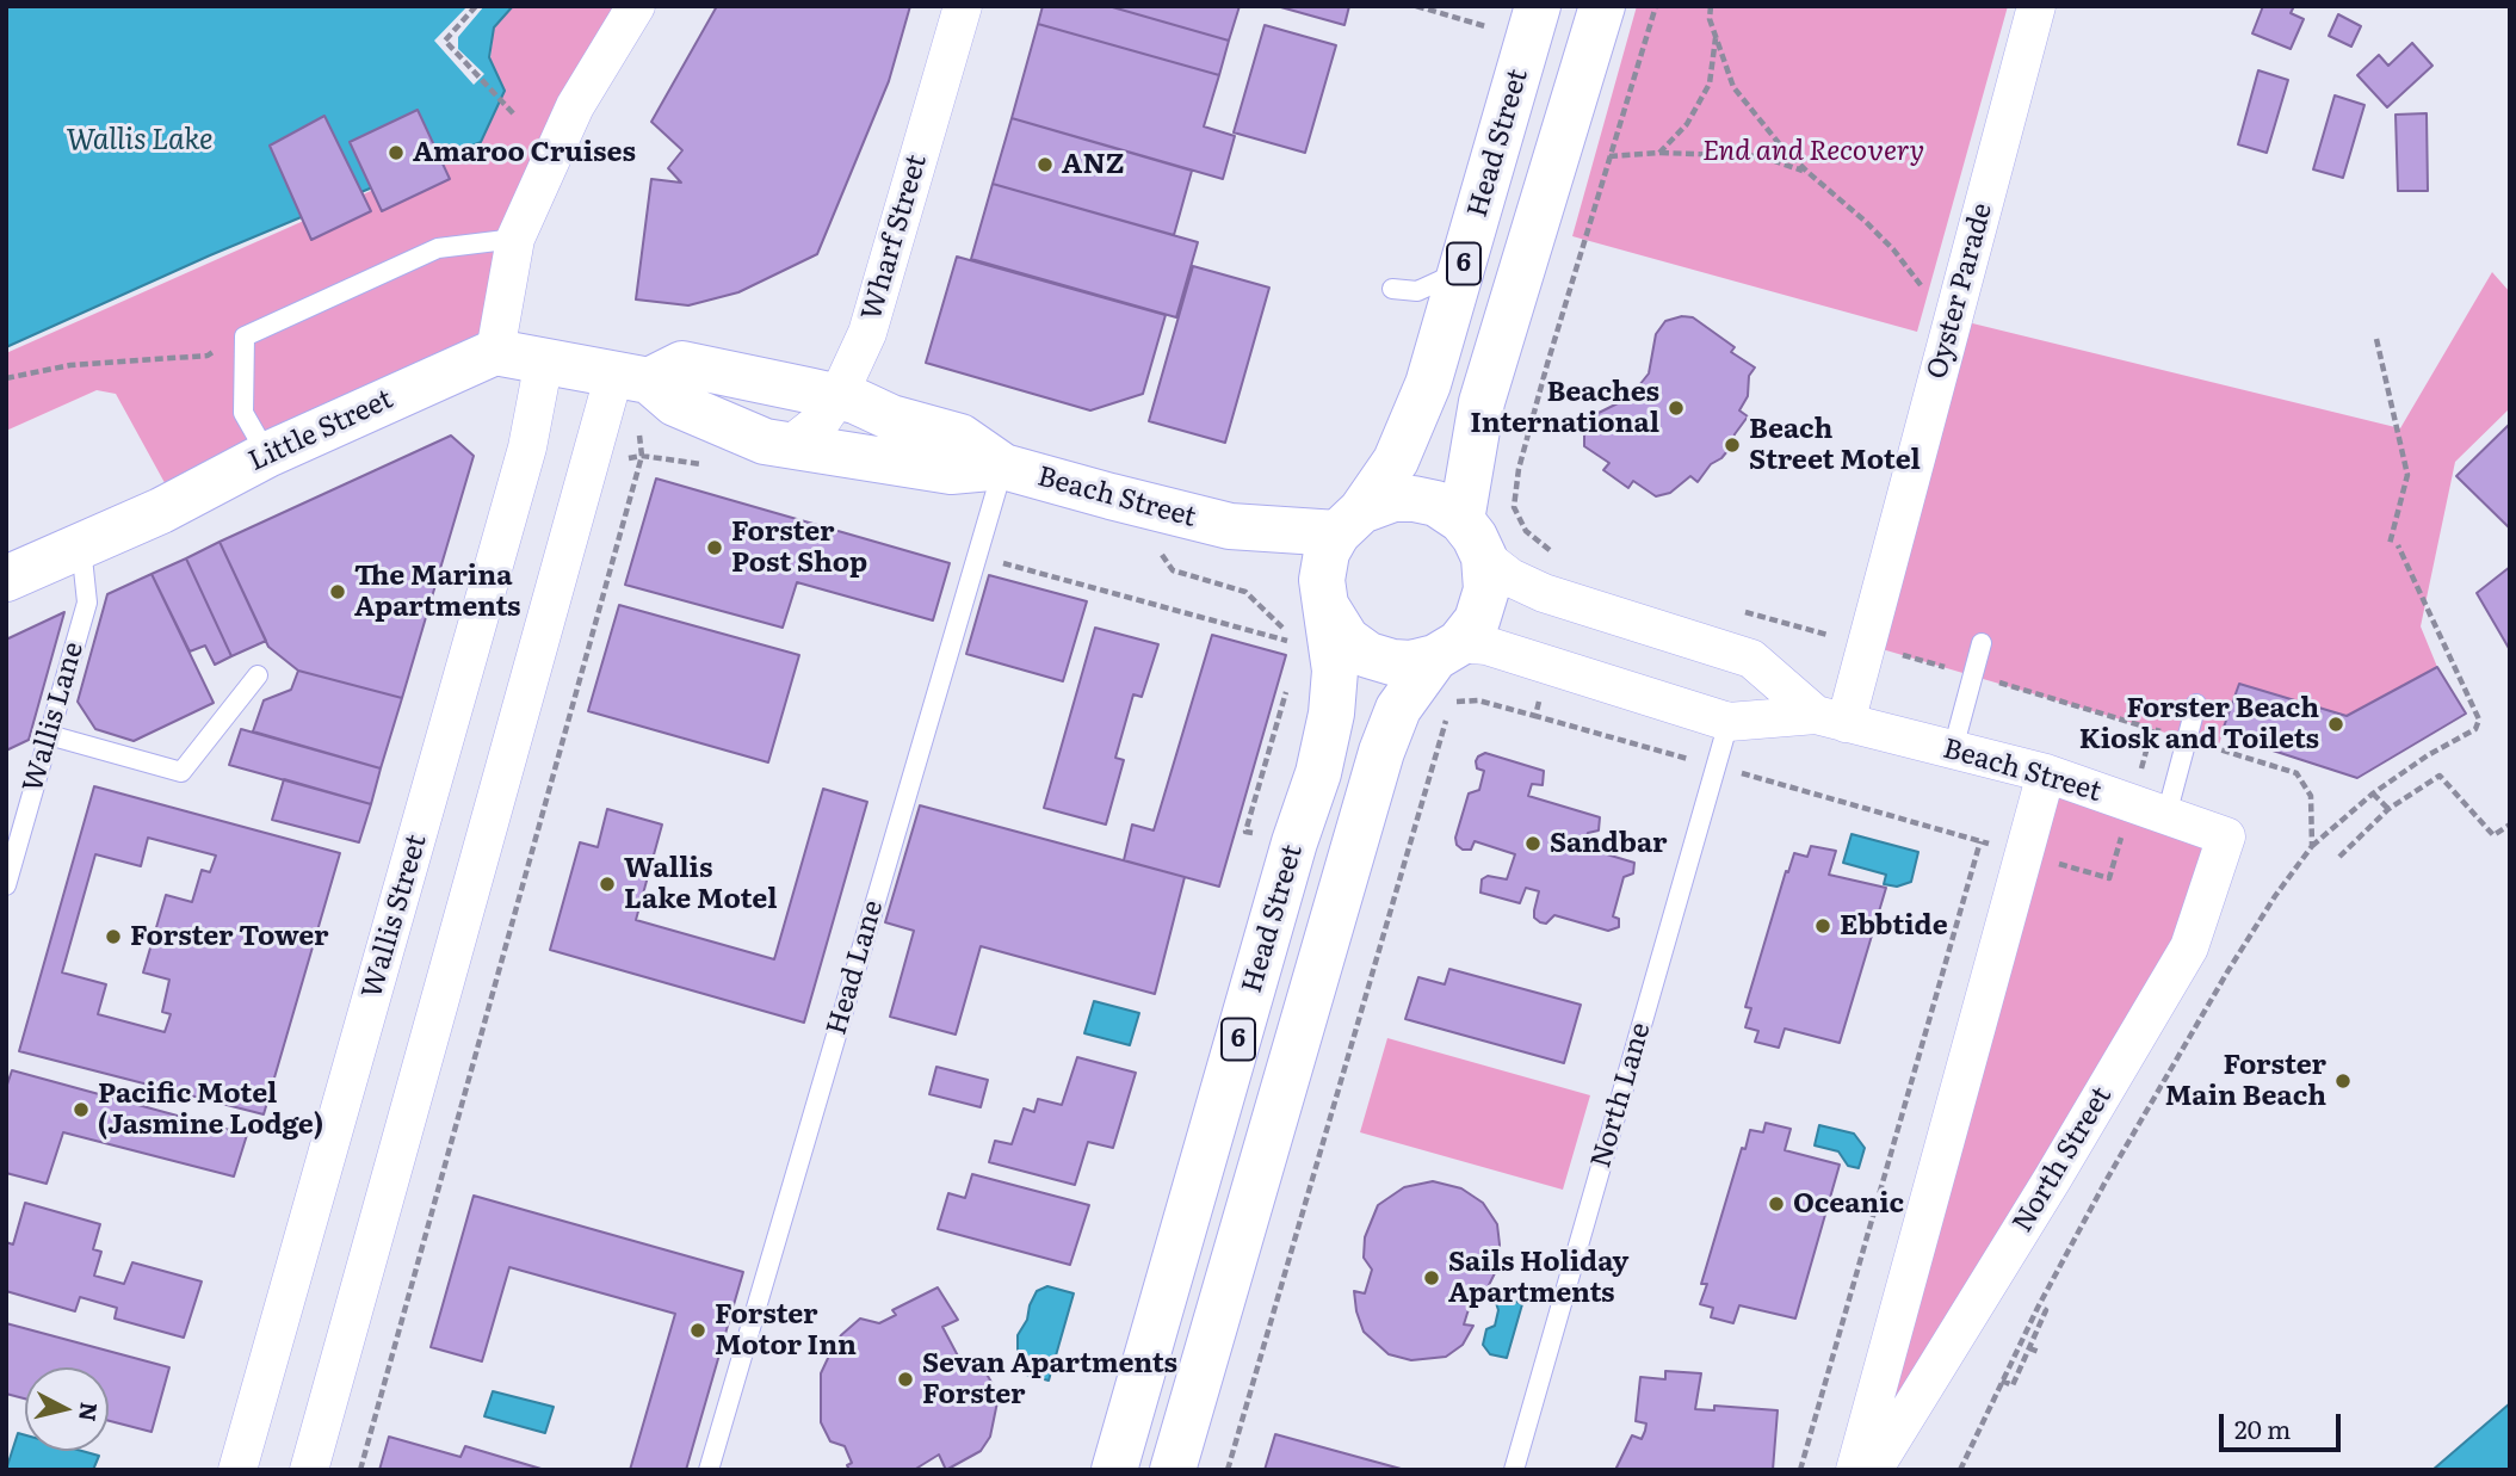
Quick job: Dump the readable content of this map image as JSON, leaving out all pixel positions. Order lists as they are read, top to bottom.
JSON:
{
  "streets": {
    "main road": [
      "Head Street",
      "6",
      "Little Street",
      "Beach Street"
    ],
    "street": [
      "Wharf Street",
      "Oyster Parade",
      "Wallis Street",
      "North Street"
    ],
    "lane": ["Wallis Lane", "Head Lane", "North Lane"]
  },
  "crossings": [
    ["Head Street", "6"],
    ["Head Street", "Beach Street"],
    ["Wharf Street", "Beach Street"],
    ["6", "Beach Street"],
    ["Oyster Parade", "Beach Street"],
    ["Little Street", "Wallis Lane"],
    ["Beach Street", "Head Lane"],
    ["Beach Street", "North Lane"],
    ["Beach Street", "North Street"]
  ],
  "water": ["Wallis Lake"],
  "parks": ["End and Recovery"],
  "places": [
    "Amaroo Cruises",
    "ANZ",
    "Beaches International",
    "Beach Street Motel",
    "Forster Post Shop",
    "The Marina Apartments",
    "Forster Beach Kiosk and Toilets",
    "Sandbar",
    "Wallis Lake Motel",
    "Ebbtide",
    "Forster Tower",
    "Forster Main Beach",
    "Pacific Motel (Jasmine Lodge)",
    "Oceanic",
    "Sails Holiday Apartments",
    "Forster Motor Inn",
    "Sevan Apartments Forster"
  ],
  "scale_bar": "20 m",
  "north": "right"
}
